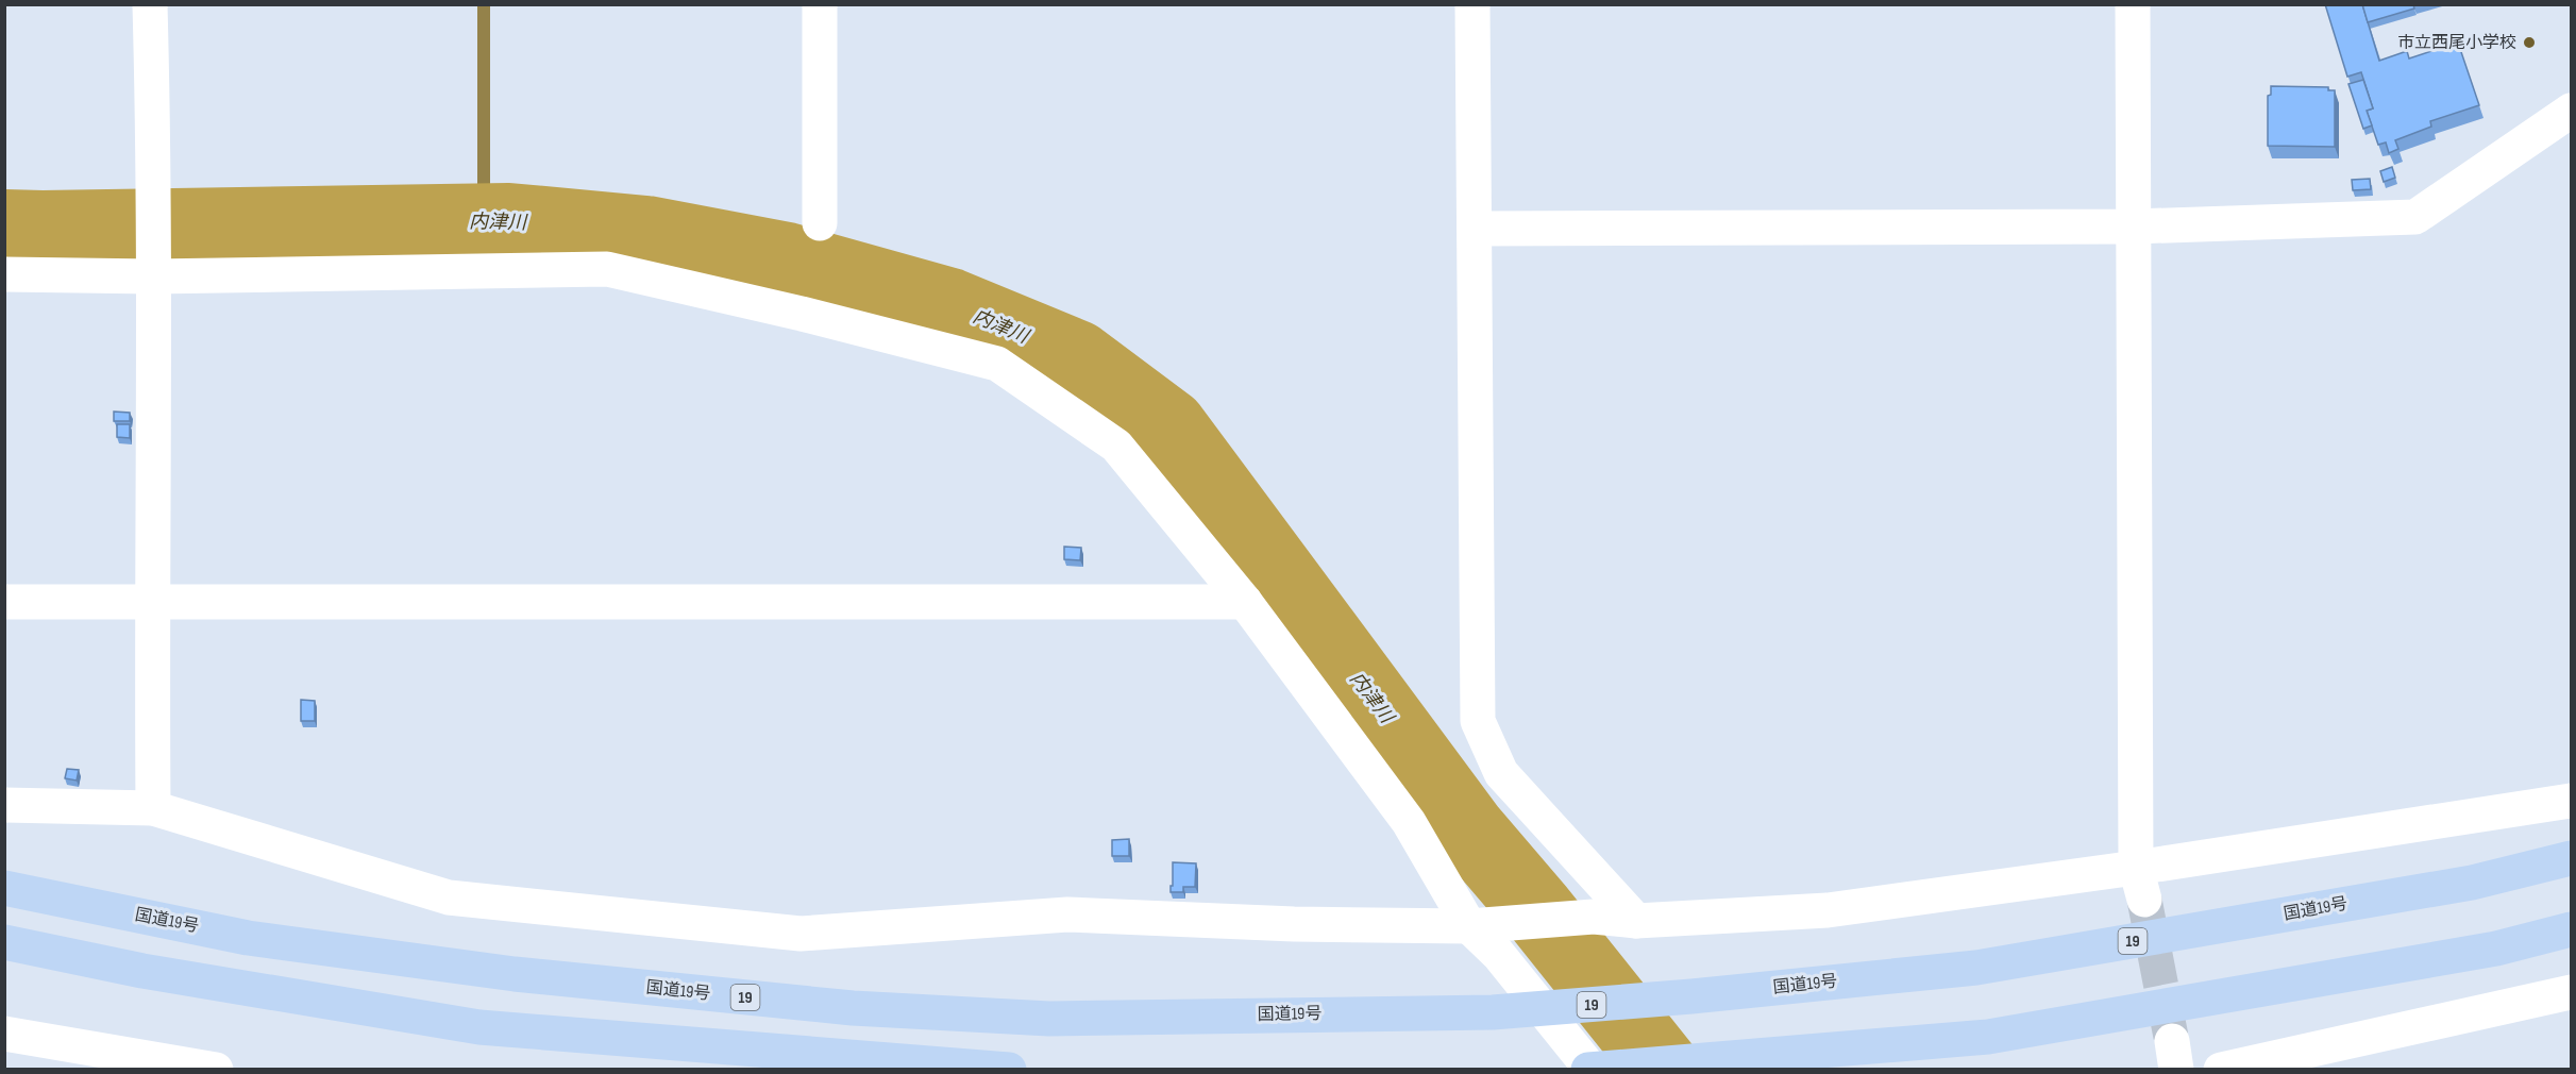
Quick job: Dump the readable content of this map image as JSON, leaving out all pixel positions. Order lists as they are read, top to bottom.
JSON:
{
  "streets": {
    "highway": ["国道19号", "19"]
  },
  "water": ["内津川"],
  "places": ["市立西尾小学校"]
}
